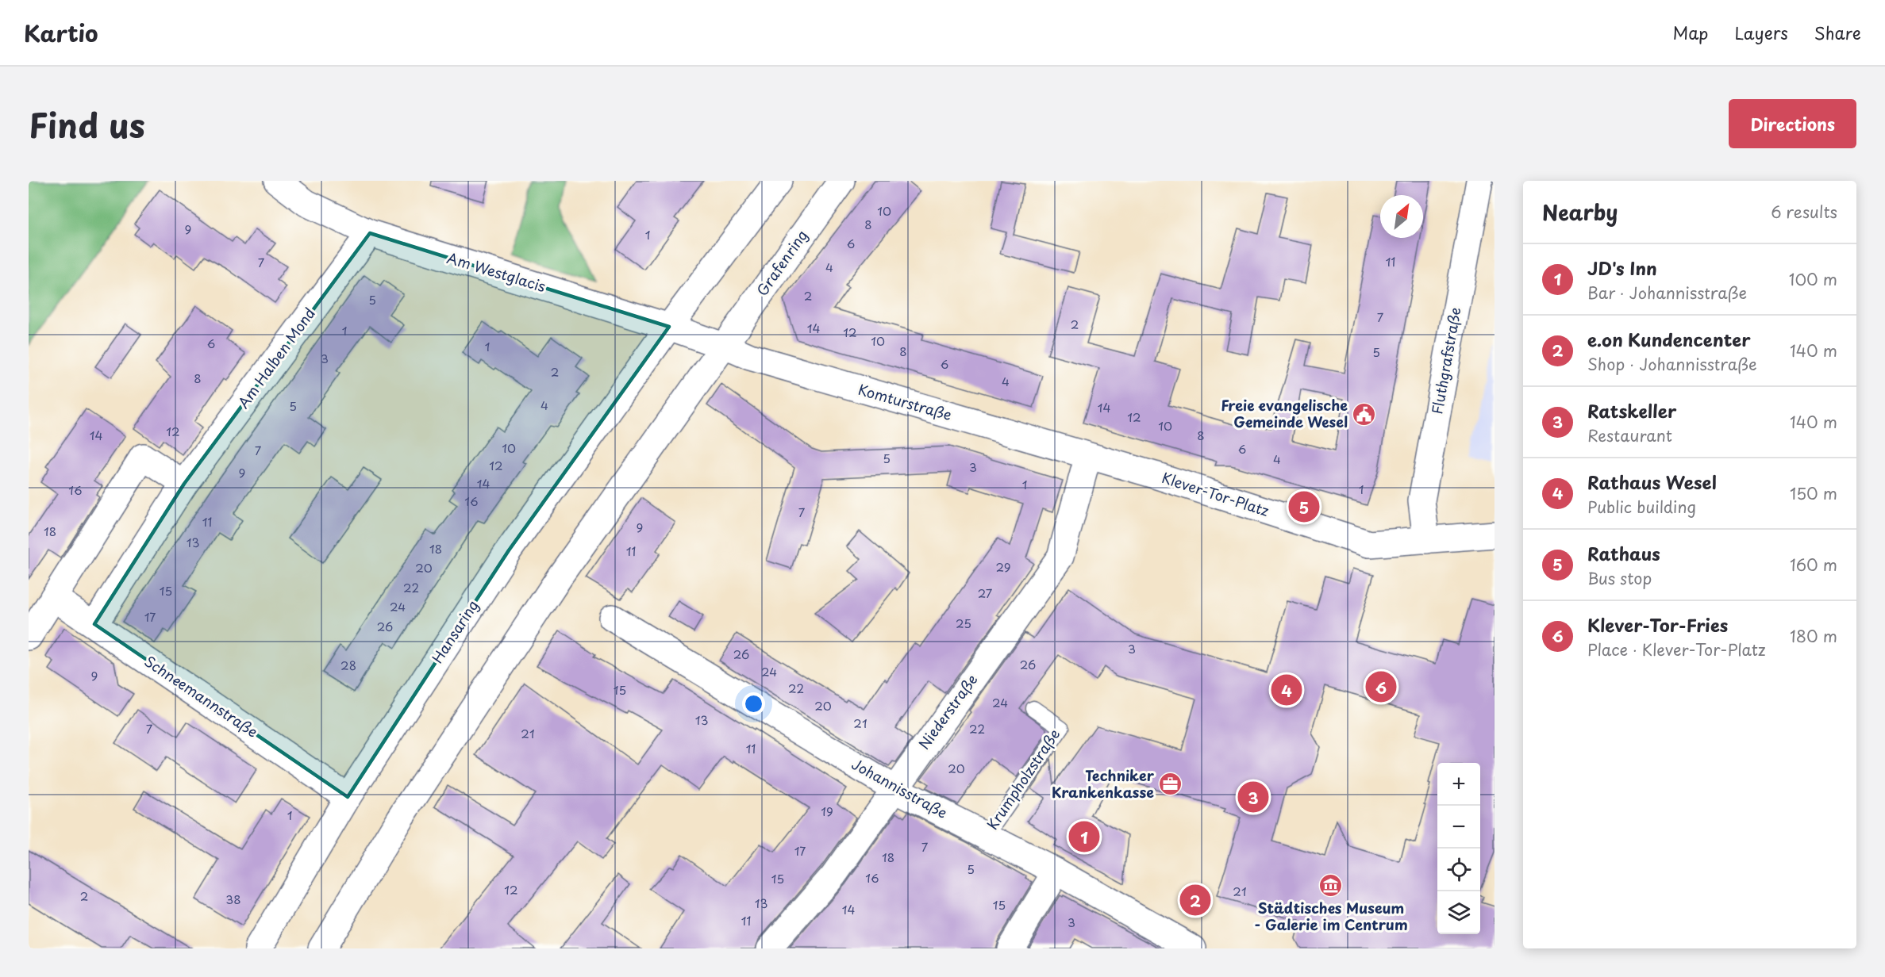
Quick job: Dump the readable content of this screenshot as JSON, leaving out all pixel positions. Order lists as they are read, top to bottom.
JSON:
{
  "streets": {
    "street": [
      "Grafenring",
      "Am Westglacis",
      "Am Halben Mond",
      "Fluthgrafstraße",
      "Komturstraße",
      "Klever-Tor-Platz",
      "Hansaring",
      "Schneemannstraße",
      "Niederstraße",
      "Johannisstraße"
    ],
    "lane": ["Krumpholzstraße"]
  },
  "crossings": [
    ["Grafenring", "Am Westglacis"],
    ["Grafenring", "Komturstraße"],
    ["Am Westglacis", "Am Halben Mond"],
    ["Am Westglacis", "Komturstraße"],
    ["Am Westglacis", "Hansaring"],
    ["Am Halben Mond", "Schneemannstraße"],
    ["Fluthgrafstraße", "Klever-Tor-Platz"],
    ["Komturstraße", "Klever-Tor-Platz"],
    ["Komturstraße", "Niederstraße"],
    ["Klever-Tor-Platz", "Niederstraße"],
    ["Hansaring", "Schneemannstraße"],
    ["Niederstraße", "Johannisstraße"],
    ["Krumpholzstraße", "Johannisstraße"]
  ],
  "places": {
    "public building": ["Freie evangelische Gemeinde Wesel"],
    "office": ["Techniker Krankenkasse"],
    "museum": ["Städtisches Museum - Galerie im Centrum"]
  },
  "house_numbers": [
    "10",
    "8",
    "9",
    "1",
    "6",
    "11",
    "7",
    "4",
    "2",
    "5",
    "7",
    "2",
    "14",
    "1",
    "12",
    "10",
    "6",
    "1",
    "8",
    "5",
    "3",
    "6",
    "2",
    "8",
    "4",
    "4",
    "5",
    "14",
    "12",
    "10",
    "12",
    "14",
    "8",
    "10",
    "6",
    "7",
    "5",
    "4",
    "12",
    "3",
    "9",
    "14",
    "1",
    "1",
    "16",
    "16",
    "7",
    "11",
    "9",
    "18",
    "13",
    "18",
    "11",
    "29",
    "20",
    "22",
    "15",
    "27",
    "24",
    "17",
    "25",
    "26",
    "3",
    "26",
    "26",
    "28",
    "24",
    "9",
    "22",
    "15",
    "24",
    "20",
    "13",
    "21",
    "7",
    "22",
    "21",
    "11",
    "20",
    "19",
    "1",
    "7",
    "17",
    "18",
    "5",
    "16",
    "15",
    "12",
    "21",
    "2",
    "38",
    "13",
    "15",
    "14",
    "11",
    "3"
  ],
  "north": "top right",
  "page": {
    "header": "Kartio",
    "nav": ["Map", "Layers", "Share"],
    "title": "Find us",
    "buttons": "Directions",
    "heading": ["Nearby", "6 results"],
    "list": [
      {
        "mark": "1",
        "name": "JD's Inn",
        "note": "Bar · Johannisstraße",
        "value": "100 m"
      },
      {
        "mark": "2",
        "name": "e.on Kundencenter",
        "note": "Shop · Johannisstraße",
        "value": "140 m"
      },
      {
        "mark": "3",
        "name": "Ratskeller",
        "note": "Restaurant",
        "value": "140 m"
      },
      {
        "mark": "4",
        "name": "Rathaus Wesel",
        "note": "Public building",
        "value": "150 m"
      },
      {
        "mark": "5",
        "name": "Rathaus",
        "note": "Bus stop",
        "value": "160 m"
      },
      {
        "mark": "6",
        "name": "Klever-Tor-Fries",
        "note": "Place · Klever-Tor-Platz",
        "value": "180 m"
      }
    ],
    "pins": [
      "5",
      "6",
      "4",
      "3",
      "1",
      "2"
    ],
    "map_buttons": ["+", "−"]
  }
}
